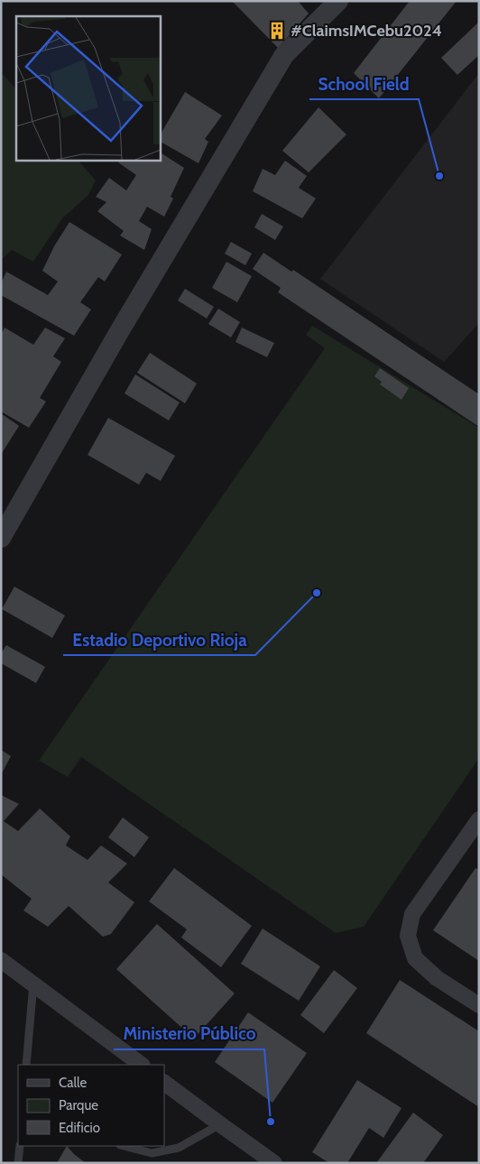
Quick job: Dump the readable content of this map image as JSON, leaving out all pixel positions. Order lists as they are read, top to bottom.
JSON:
{
  "places": {
    "building": ["#ClaimsIMCebu2024"],
    "other": ["School Field", "Estadio Deportivo Rioja", "Ministerio Público"]
  },
  "legend": ["Calle", "Parque", "Edificio"]
}
